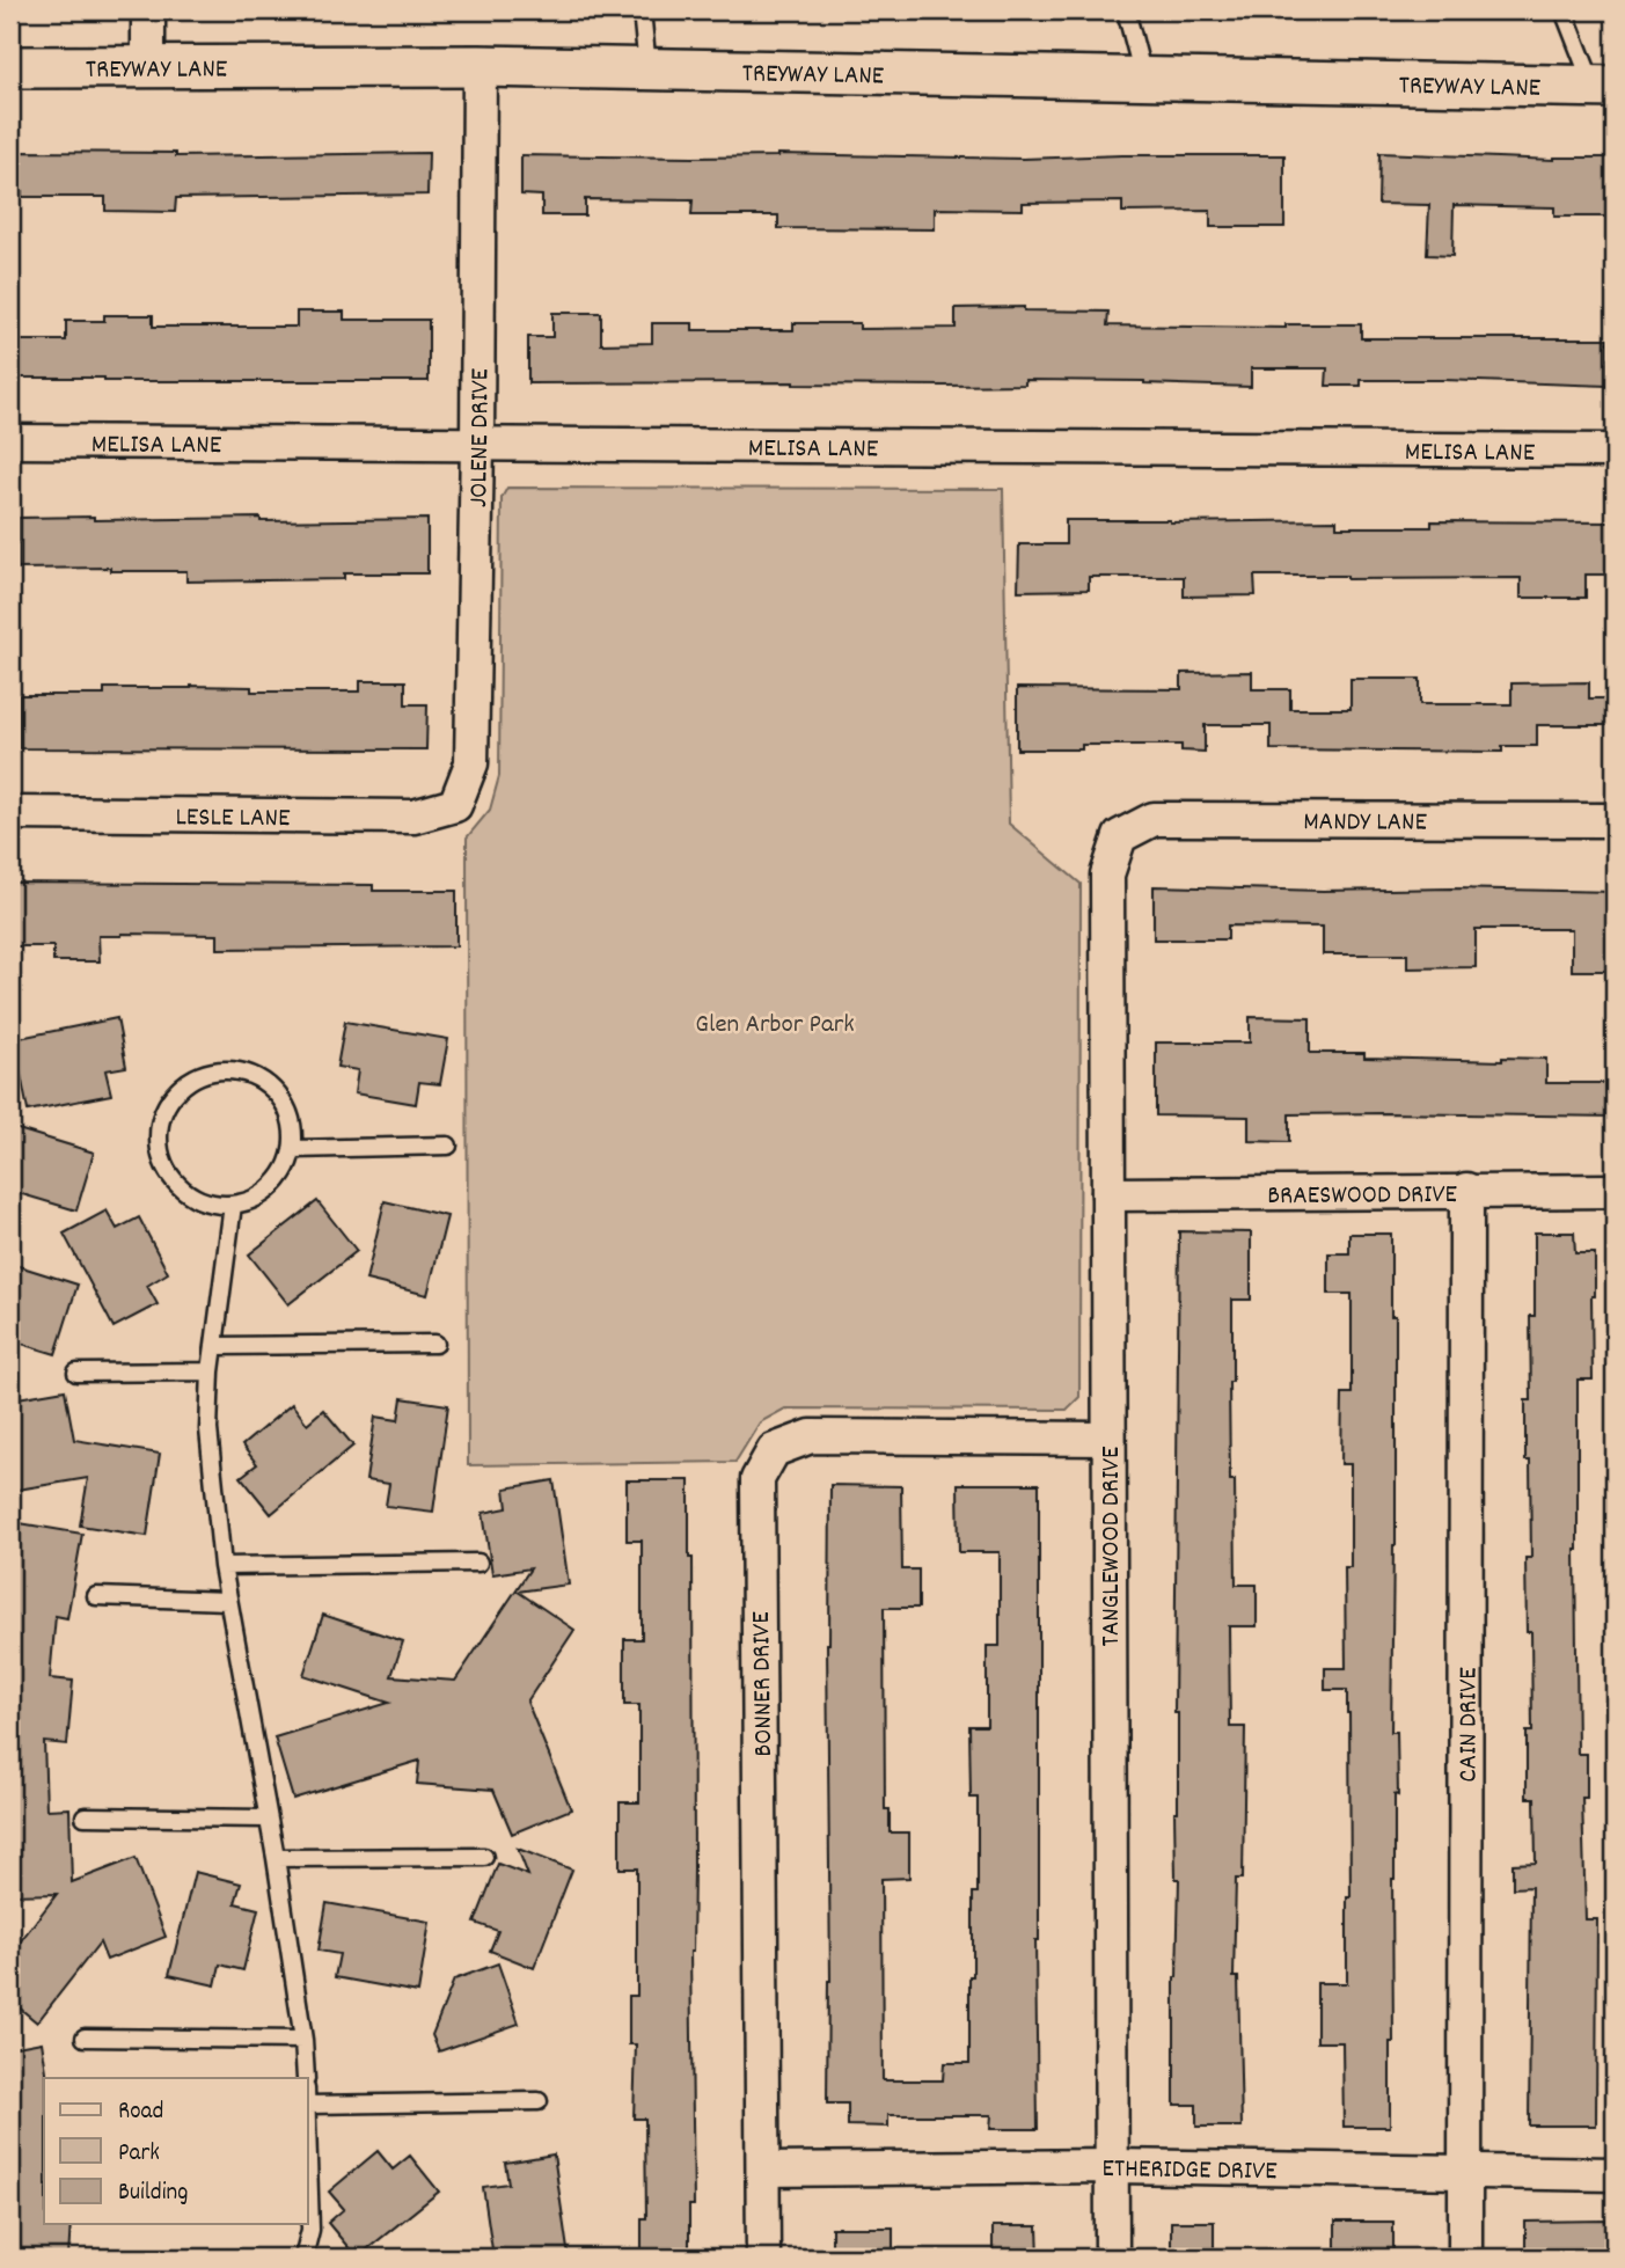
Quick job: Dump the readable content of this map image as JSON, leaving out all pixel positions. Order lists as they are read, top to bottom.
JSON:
{
  "streets": {
    "street": [
      "TREYWAY LANE",
      "JOLENE DRIVE",
      "MELISA LANE",
      "LESLE LANE",
      "MANDY LANE",
      "BRAESWOOD DRIVE",
      "TANGLEWOOD DRIVE",
      "BONNER DRIVE",
      "CAIN DRIVE",
      "ETHERIDGE DRIVE"
    ]
  },
  "crossings": [
    ["TREYWAY LANE", "JOLENE DRIVE"],
    ["JOLENE DRIVE", "MELISA LANE"],
    ["JOLENE DRIVE", "LESLE LANE"],
    ["MANDY LANE", "TANGLEWOOD DRIVE"],
    ["BRAESWOOD DRIVE", "TANGLEWOOD DRIVE"],
    ["BRAESWOOD DRIVE", "CAIN DRIVE"],
    ["TANGLEWOOD DRIVE", "BONNER DRIVE"],
    ["TANGLEWOOD DRIVE", "ETHERIDGE DRIVE"],
    ["BONNER DRIVE", "ETHERIDGE DRIVE"],
    ["CAIN DRIVE", "ETHERIDGE DRIVE"]
  ],
  "parks": ["Glen Arbor Park"],
  "legend": ["Road", "Park", "Building"]
}
